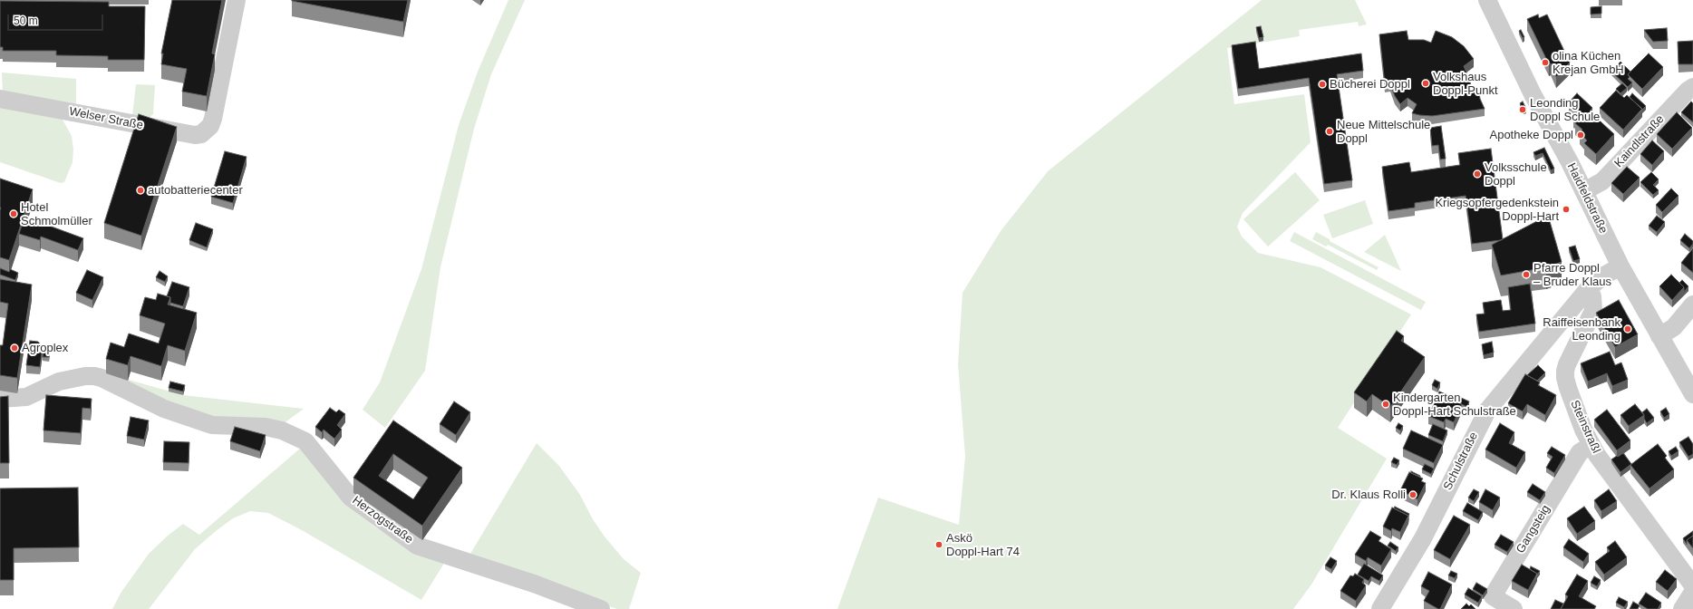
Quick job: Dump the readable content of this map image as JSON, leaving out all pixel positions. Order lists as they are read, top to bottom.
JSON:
{
  "streets": {
    "street": [
      "Welser Straße",
      "Kaindlstraße",
      "Haidfeldstraße",
      "Steinstraßl",
      "Schulstraße",
      "Herzogstraße",
      "Gangsteig"
    ]
  },
  "crossings": [
    ["Kaindlstraße", "Haidfeldstraße"],
    ["Haidfeldstraße", "Schulstraße"],
    ["Steinstraßl", "Schulstraße"],
    ["Steinstraßl", "Gangsteig"]
  ],
  "places": [
    "olina Küchen Krejan GmbH",
    "Volkshaus Doppl-Punkt",
    "Bücherei Doppl",
    "Leonding Doppl Schule",
    "Neue Mittelschule Doppl",
    "Apotheke Doppl",
    "Volksschule Doppl",
    "autobatteriecenter",
    "Kriegsopfergedenkstein Doppl-Hart",
    "Hotel Schmolmüller",
    "Pfarre Doppl – Bruder Klaus",
    "Raiffeisenbank Leonding",
    "Agroplex",
    "Kindergarten Doppl-Hart Schulstraße",
    "Dr. Klaus Rolli",
    "Askö Doppl-Hart 74"
  ],
  "scale_bar": "50 m"
}
